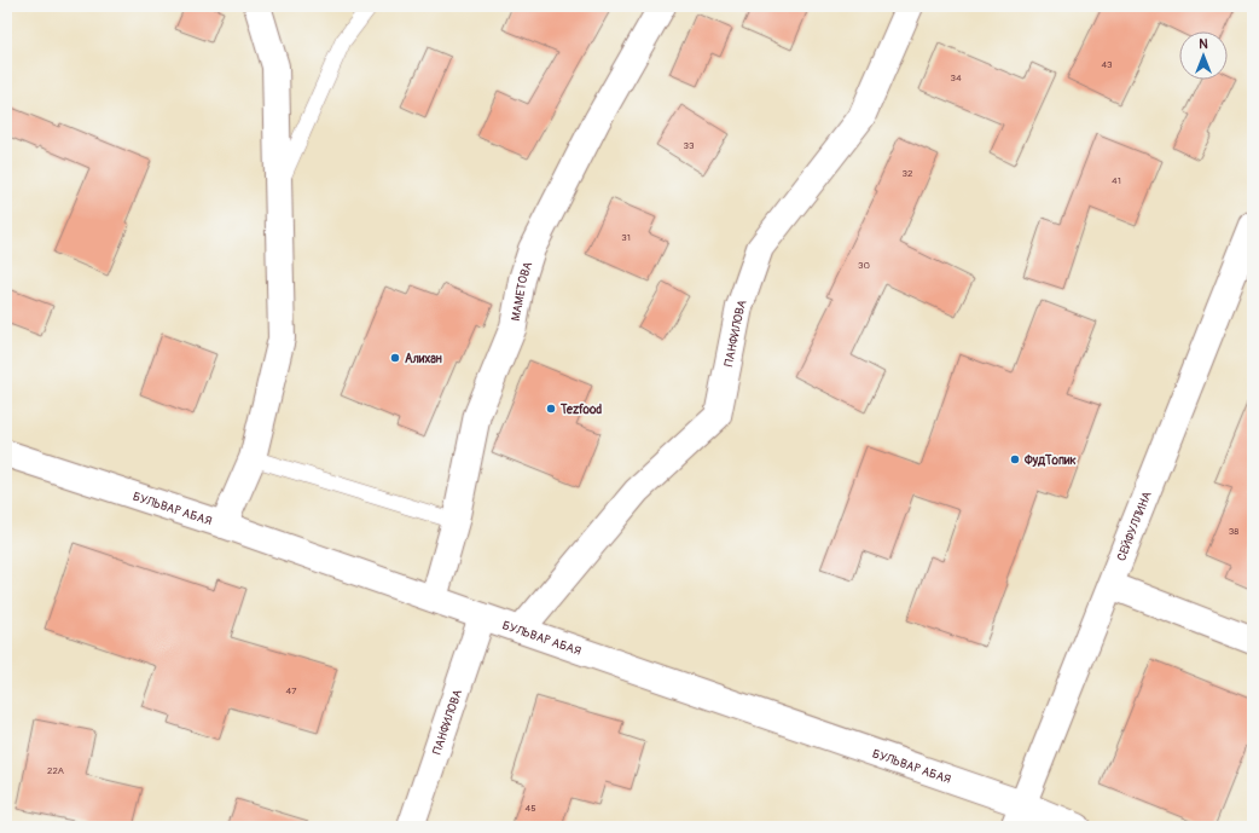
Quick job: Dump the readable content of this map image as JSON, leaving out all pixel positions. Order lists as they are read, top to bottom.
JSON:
{
  "streets": {
    "street": [
      "МАМЕТОВА",
      "ПАНФИЛОВА",
      "БУЛЬВАР АБАЯ",
      "СЕЙФУЛЛИНА"
    ]
  },
  "crossings": [
    ["МАМЕТОВА", "БУЛЬВАР АБАЯ"],
    ["ПАНФИЛОВА", "БУЛЬВАР АБАЯ"],
    ["БУЛЬВАР АБАЯ", "СЕЙФУЛЛИНА"]
  ],
  "places": ["Алихан", "Tezfood", "ФудТопик"],
  "house_numbers": [
    "43",
    "34",
    "33",
    "32",
    "41",
    "31",
    "30",
    "38",
    "47",
    "22А",
    "45"
  ],
  "north": "top"
}
